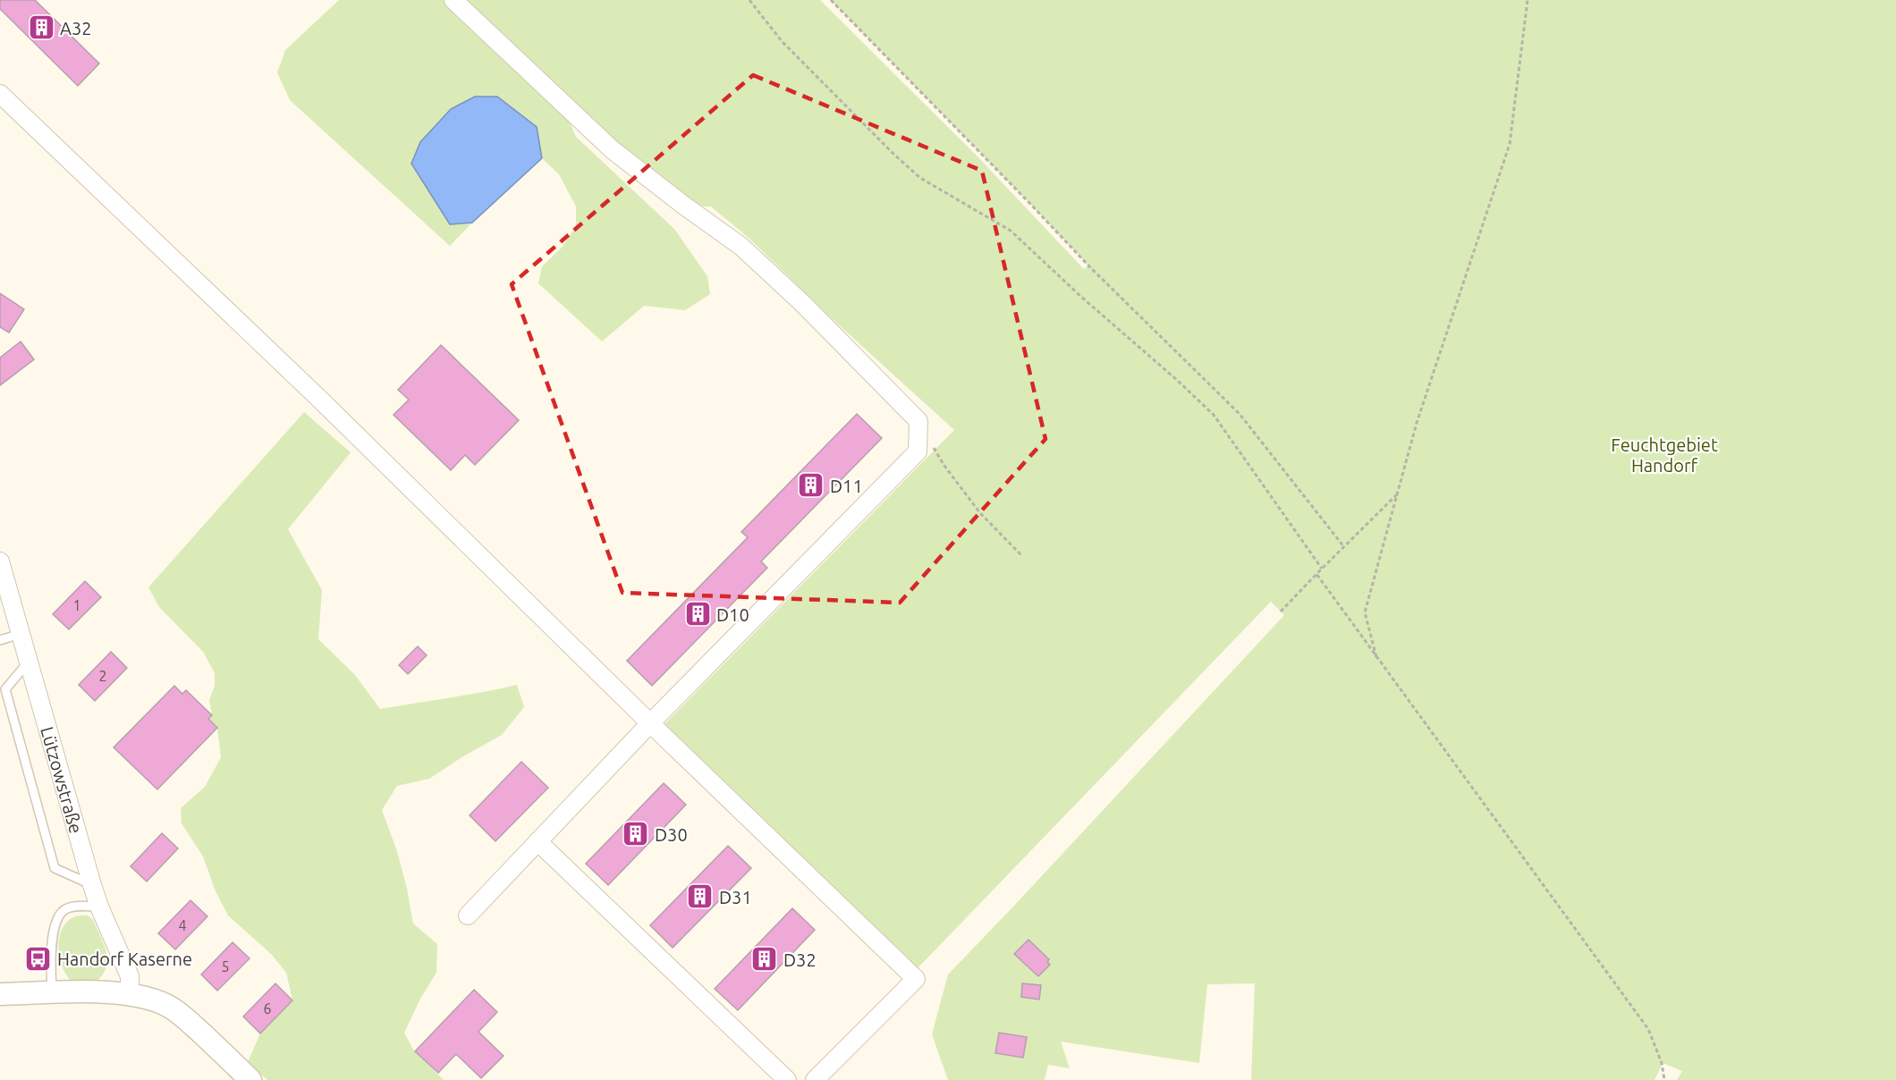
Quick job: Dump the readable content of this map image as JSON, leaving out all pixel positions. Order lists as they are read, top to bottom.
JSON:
{
  "streets": {
    "street": ["Lützowstraße"]
  },
  "parks": ["Feuchtgebiet Handorf"],
  "places": {
    "building": [
      "A32",
      "D11",
      "D10",
      "D30",
      "D31",
      "D32"
    ],
    "bus stop": ["Handorf Kaserne"]
  },
  "house_numbers": [
    "1",
    "2",
    "4",
    "5",
    "6"
  ]
}
